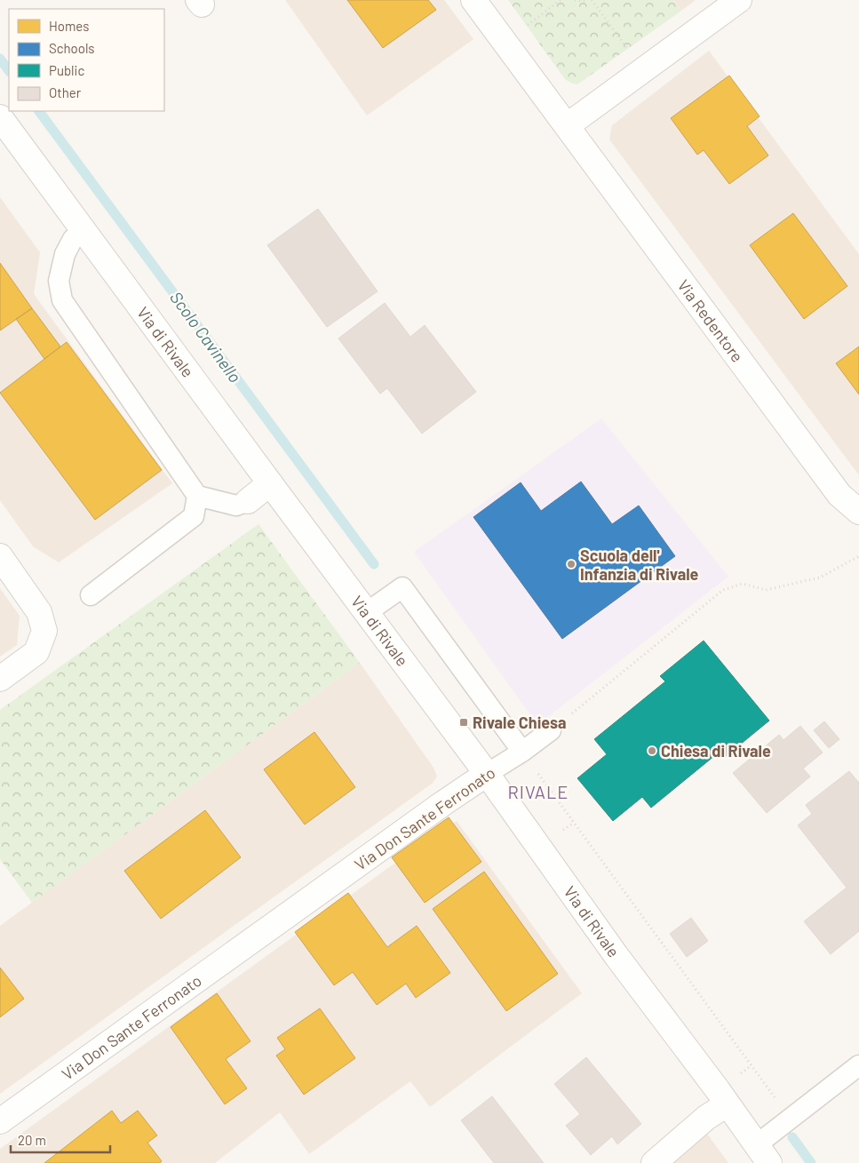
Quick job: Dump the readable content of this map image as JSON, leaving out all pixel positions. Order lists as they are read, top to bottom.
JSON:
{
  "streets": {
    "street": ["Via Redentore", "Via di Rivale", "Via Don Sante Ferronato"]
  },
  "crossings": [
    ["Via di Rivale", "Via Don Sante Ferronato"]
  ],
  "districts": ["RIVALE"],
  "water": ["Scolo Cavinello"],
  "places": {
    "other": ["Scuola dell' Infanzia di Rivale", "Chiesa di Rivale"],
    "transit": ["Rivale Chiesa"]
  },
  "legend": [
    "Homes",
    "Schools",
    "Public",
    "Other"
  ],
  "scale_bar": "20 m"
}
